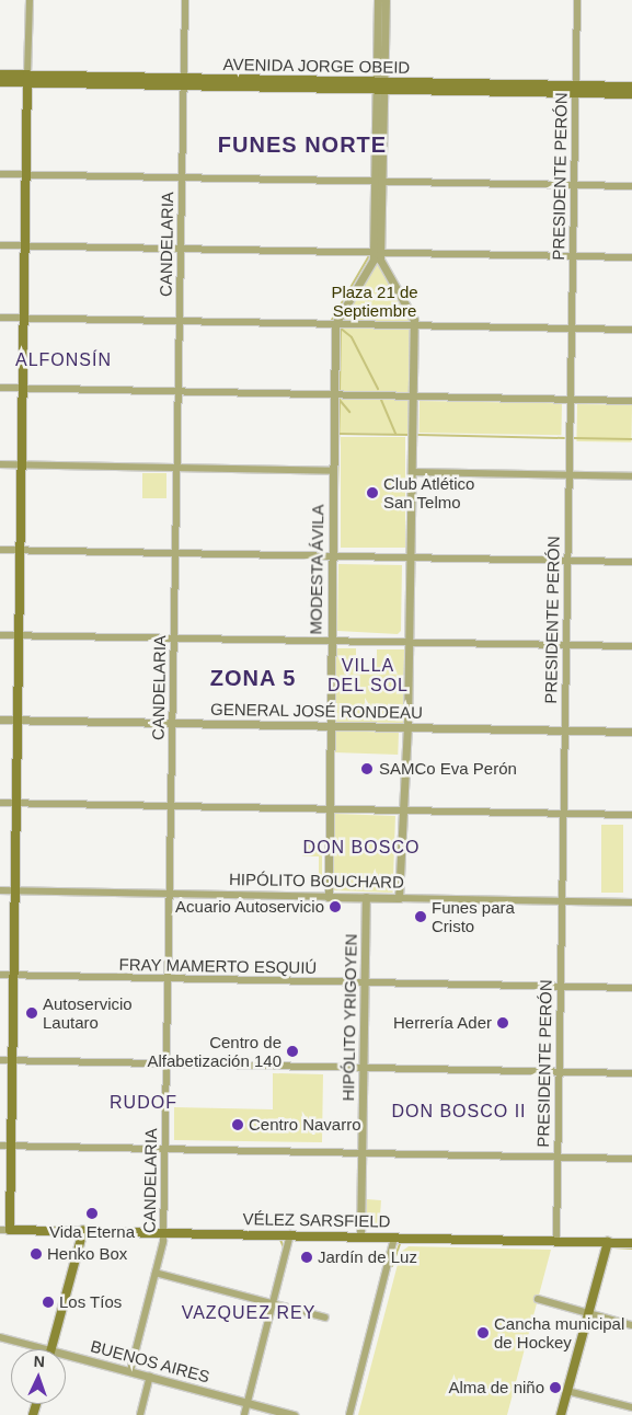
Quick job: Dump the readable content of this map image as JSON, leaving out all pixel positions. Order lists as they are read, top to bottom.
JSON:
{
  "streets": {
    "main road": ["AVENIDA JORGE OBEID", "VÉLEZ SARSFIELD"],
    "street": [
      "PRESIDENTE PERÓN",
      "CANDELARIA",
      "MODESTA ÁVILA",
      "GENERAL JOSÉ RONDEAU",
      "HIPÓLITO BOUCHARD",
      "FRAY MAMERTO ESQUIÚ",
      "HIPÓLITO YRIGOYEN",
      "BUENOS AIRES"
    ]
  },
  "crossings": [
    ["AVENIDA JORGE OBEID", "PRESIDENTE PERÓN"],
    ["AVENIDA JORGE OBEID", "CANDELARIA"],
    ["PRESIDENTE PERÓN", "GENERAL JOSÉ RONDEAU"],
    ["PRESIDENTE PERÓN", "HIPÓLITO BOUCHARD"],
    ["PRESIDENTE PERÓN", "FRAY MAMERTO ESQUIÚ"],
    ["PRESIDENTE PERÓN", "VÉLEZ SARSFIELD"],
    ["CANDELARIA", "GENERAL JOSÉ RONDEAU"],
    ["CANDELARIA", "HIPÓLITO BOUCHARD"],
    ["CANDELARIA", "FRAY MAMERTO ESQUIÚ"],
    ["CANDELARIA", "VÉLEZ SARSFIELD"],
    ["CANDELARIA", "BUENOS AIRES"],
    ["MODESTA ÁVILA", "GENERAL JOSÉ RONDEAU"],
    ["MODESTA ÁVILA", "HIPÓLITO BOUCHARD"],
    ["HIPÓLITO BOUCHARD", "HIPÓLITO YRIGOYEN"],
    ["FRAY MAMERTO ESQUIÚ", "HIPÓLITO YRIGOYEN"],
    ["HIPÓLITO YRIGOYEN", "VÉLEZ SARSFIELD"]
  ],
  "districts": [
    "FUNES NORTE",
    "ALFONSÍN",
    "VILLA DEL SOL",
    "ZONA 5",
    "DON BOSCO",
    "RUDOF",
    "DON BOSCO II",
    "VAZQUEZ REY"
  ],
  "parks": ["Plaza 21 de Septiembre"],
  "places": [
    "Club Atlético San Telmo",
    "SAMCo Eva Perón",
    "Acuario Autoservicio",
    "Funes para Cristo",
    "Autoservicio Lautaro",
    "Herrería Ader",
    "Centro de Alfabetización 140",
    "Centro Navarro",
    "Vida Eterna",
    "Henko Box",
    "Jardín de Luz",
    "Los Tíos",
    "Cancha municipal de Hockey",
    "Alma de niño"
  ],
  "north": "top"
}
